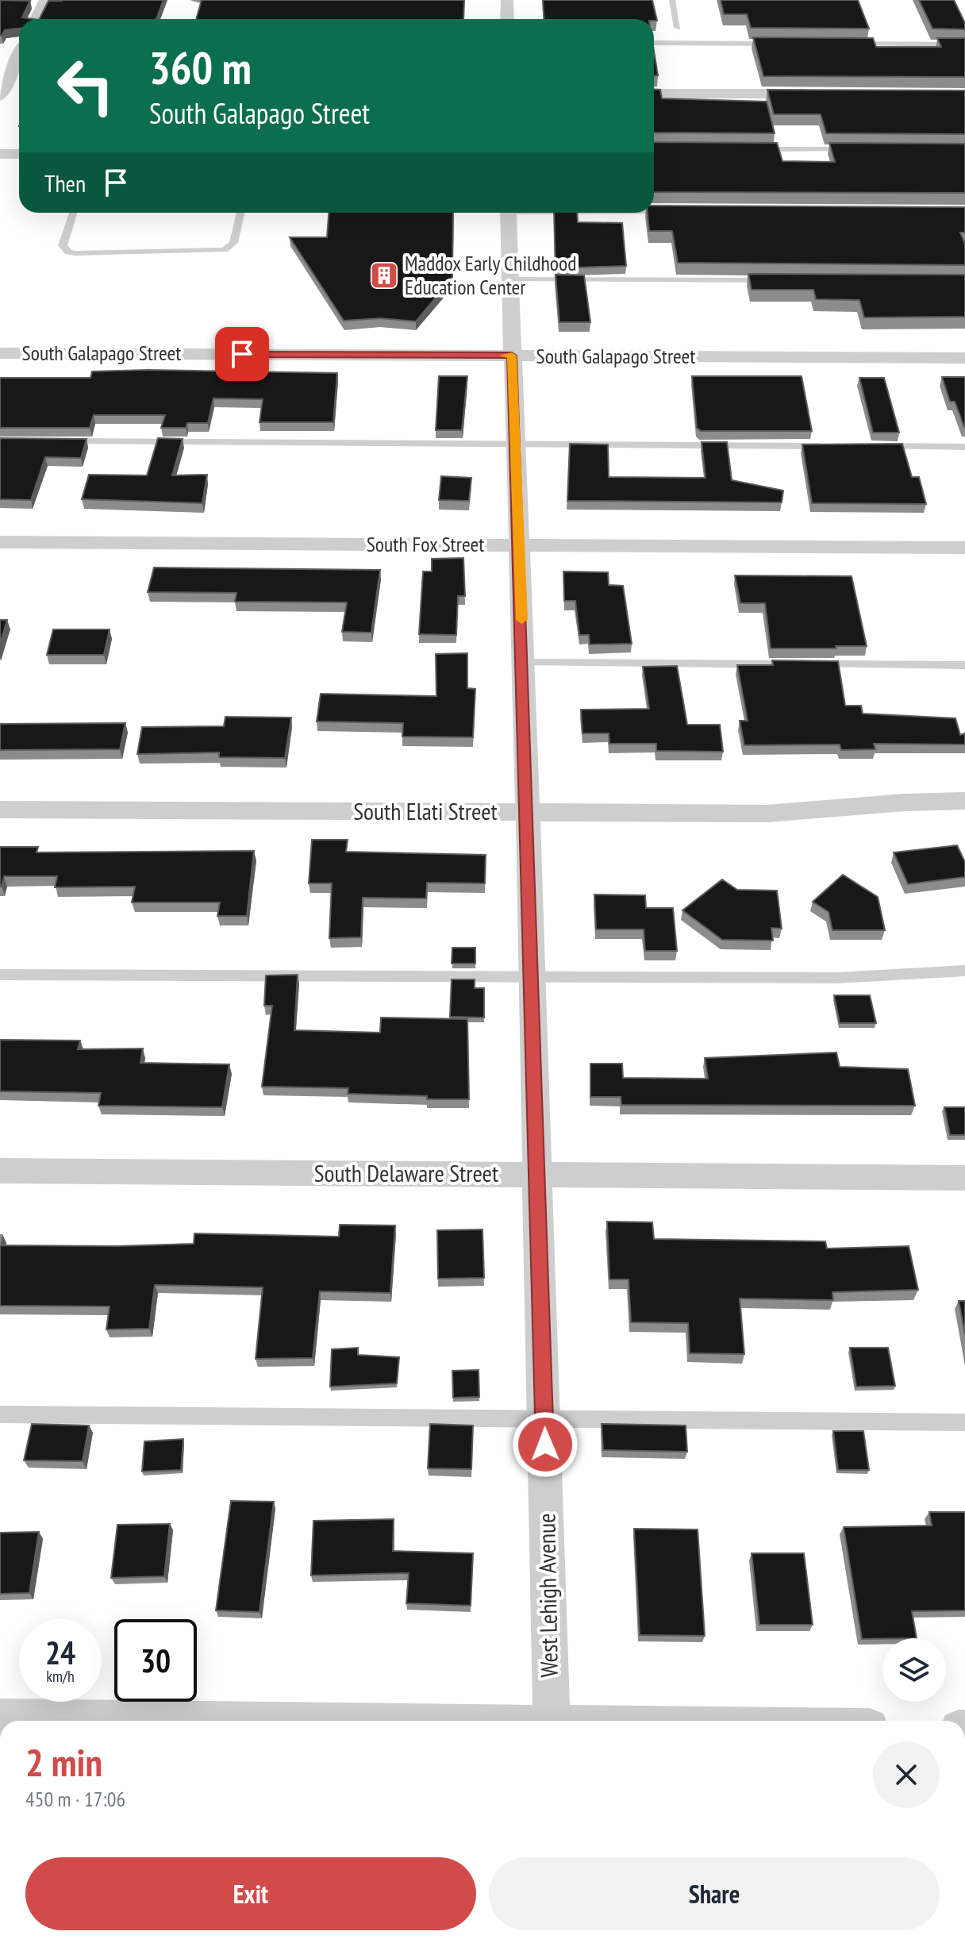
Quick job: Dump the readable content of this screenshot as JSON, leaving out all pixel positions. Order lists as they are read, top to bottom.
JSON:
{
  "streets": {
    "street": [
      "South Galapago Street",
      "South Fox Street",
      "South Elati Street",
      "South Delaware Street",
      "West Lehigh Avenue"
    ]
  },
  "crossings": [
    ["South Galapago Street", "West Lehigh Avenue"],
    ["South Fox Street", "West Lehigh Avenue"],
    ["South Elati Street", "West Lehigh Avenue"],
    ["South Delaware Street", "West Lehigh Avenue"]
  ],
  "places": {
    "building": ["Maddox Early Childhood Education Center"]
  },
  "page": {
    "turn": ["360 m", "South Galapago Street"],
    "then": "Then",
    "speed": "24 km/h",
    "limit": "30",
    "heading": ["2 min", "450 m · 17:06"],
    "buttons": ["Exit", "Share"]
  }
}
